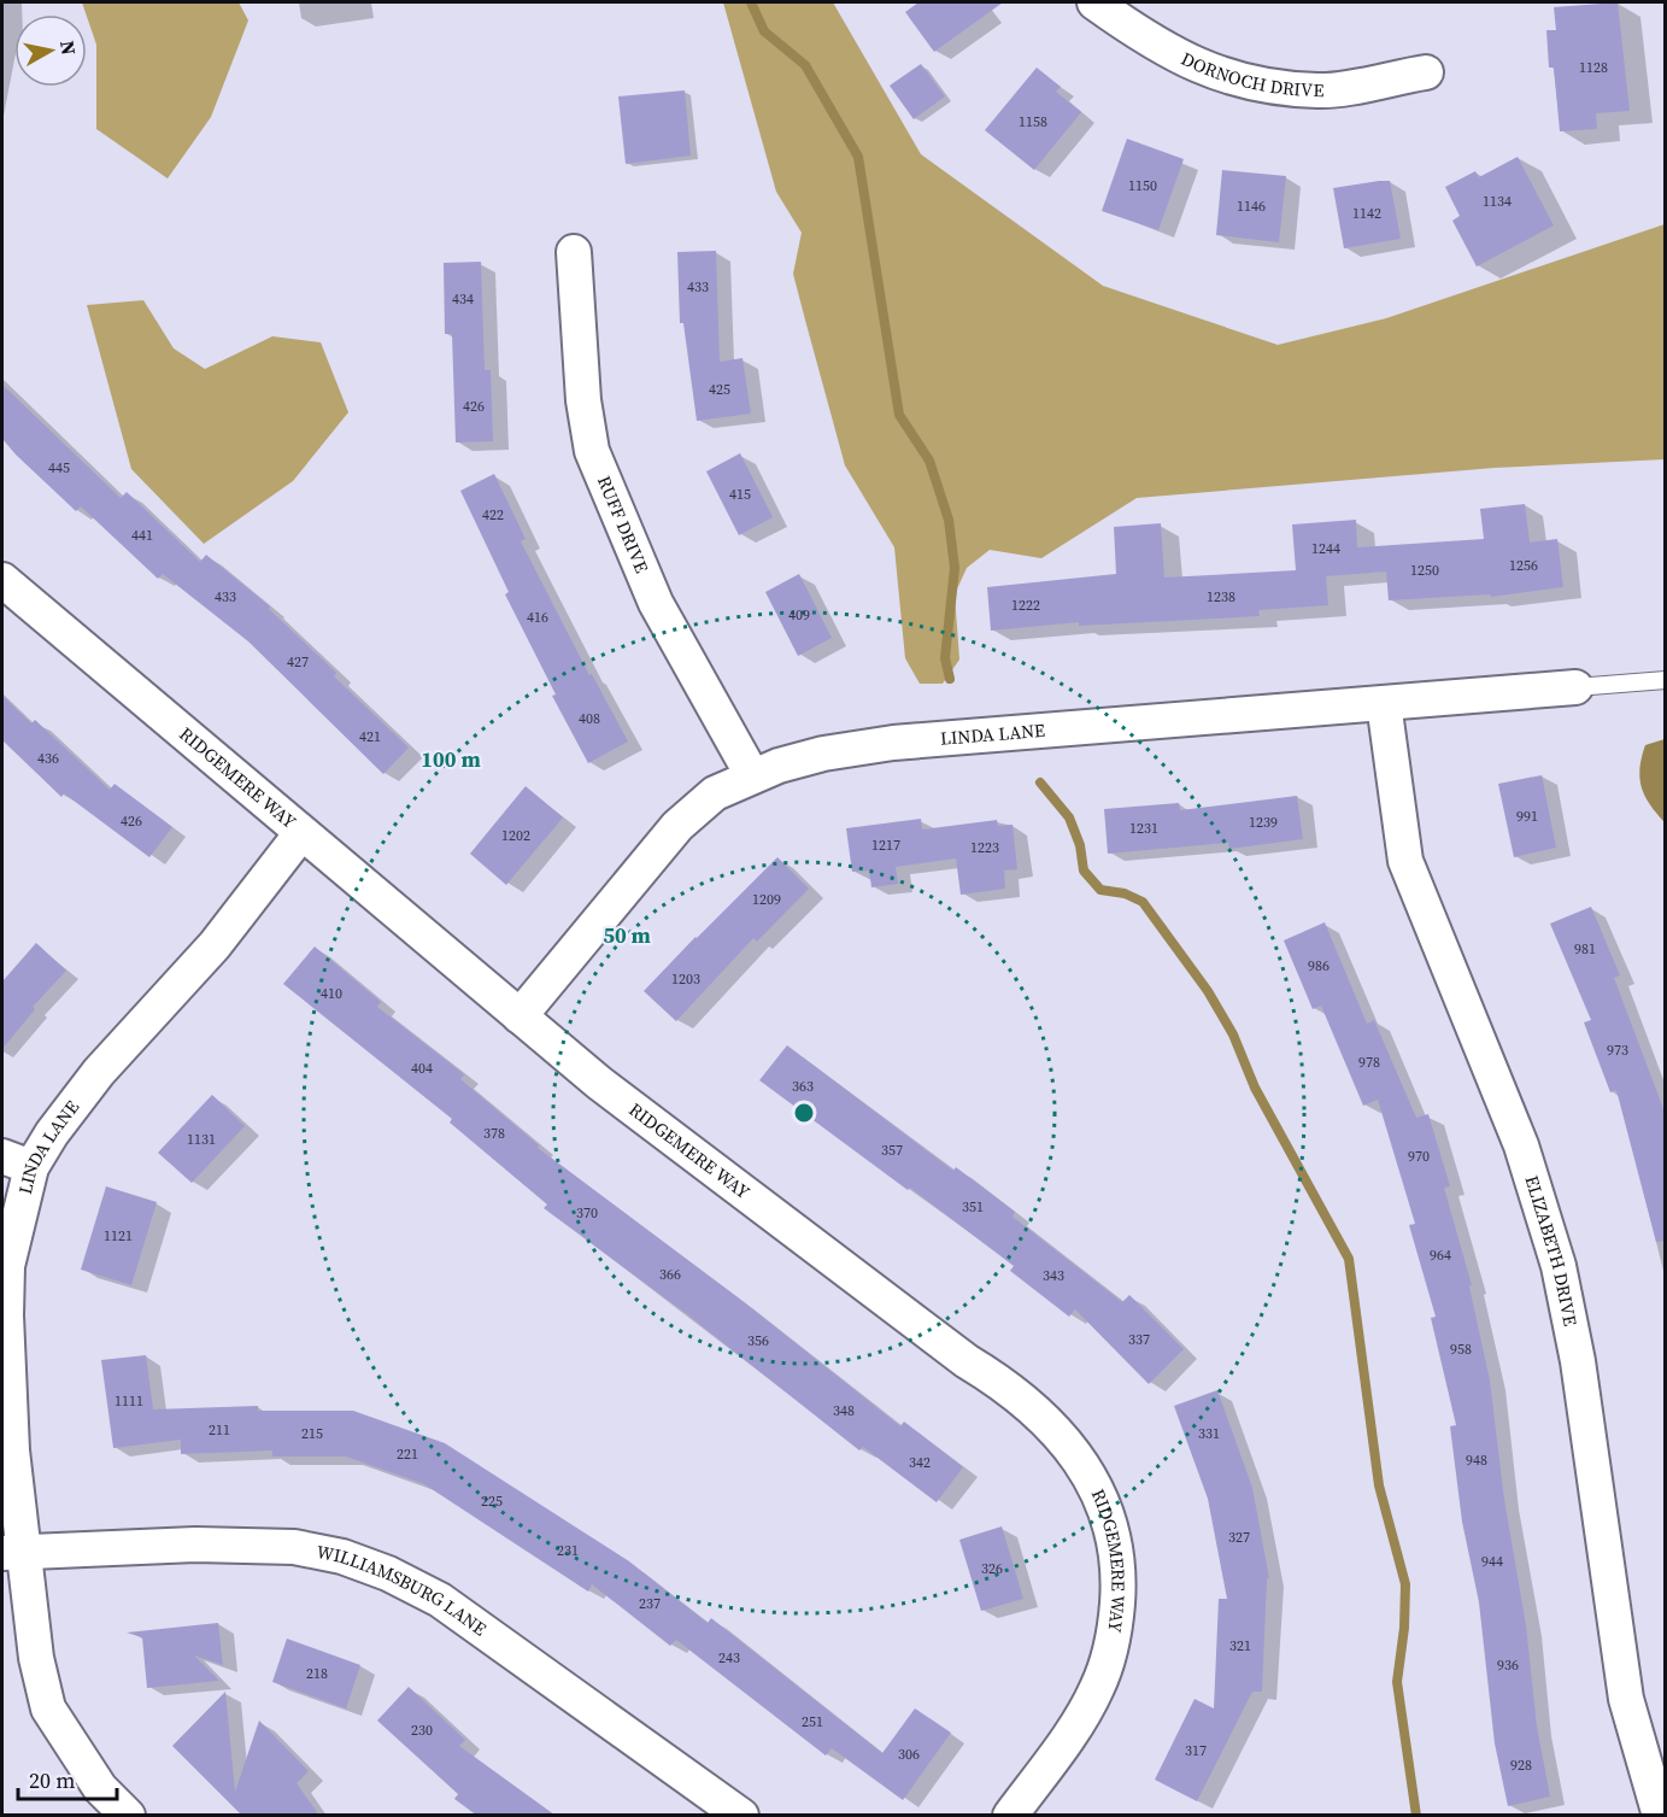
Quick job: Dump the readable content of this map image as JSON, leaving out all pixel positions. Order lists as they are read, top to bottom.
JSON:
{
  "streets": {
    "street": [
      "DORNOCH DRIVE",
      "RUFF DRIVE",
      "LINDA LANE",
      "RIDGEMERE WAY",
      "ELIZABETH DRIVE",
      "WILLIAMSBURG LANE"
    ]
  },
  "crossings": [
    ["RUFF DRIVE", "LINDA LANE"],
    ["LINDA LANE", "RIDGEMERE WAY"],
    ["LINDA LANE", "ELIZABETH DRIVE"],
    ["LINDA LANE", "WILLIAMSBURG LANE"]
  ],
  "house_numbers": [
    "1128",
    "1158",
    "1150",
    "1134",
    "1146",
    "1142",
    "433",
    "434",
    "425",
    "426",
    "445",
    "415",
    "422",
    "441",
    "1244",
    "1256",
    "1250",
    "433",
    "1238",
    "1222",
    "409",
    "416",
    "427",
    "408",
    "421",
    "436",
    "991",
    "426",
    "1239",
    "1231",
    "1202",
    "1217",
    "1223",
    "1209",
    "981",
    "986",
    "1203",
    "410",
    "973",
    "978",
    "404",
    "363",
    "378",
    "1131",
    "357",
    "970",
    "351",
    "370",
    "1121",
    "964",
    "366",
    "343",
    "337",
    "356",
    "958",
    "1111",
    "348",
    "211",
    "215",
    "331",
    "221",
    "948",
    "342",
    "225",
    "327",
    "231",
    "944",
    "326",
    "237",
    "321",
    "243",
    "936",
    "218",
    "251",
    "230",
    "317",
    "306",
    "928"
  ],
  "scale_bar": "20 m",
  "north": "right",
  "rings": ["100 m", "50 m"]
}
